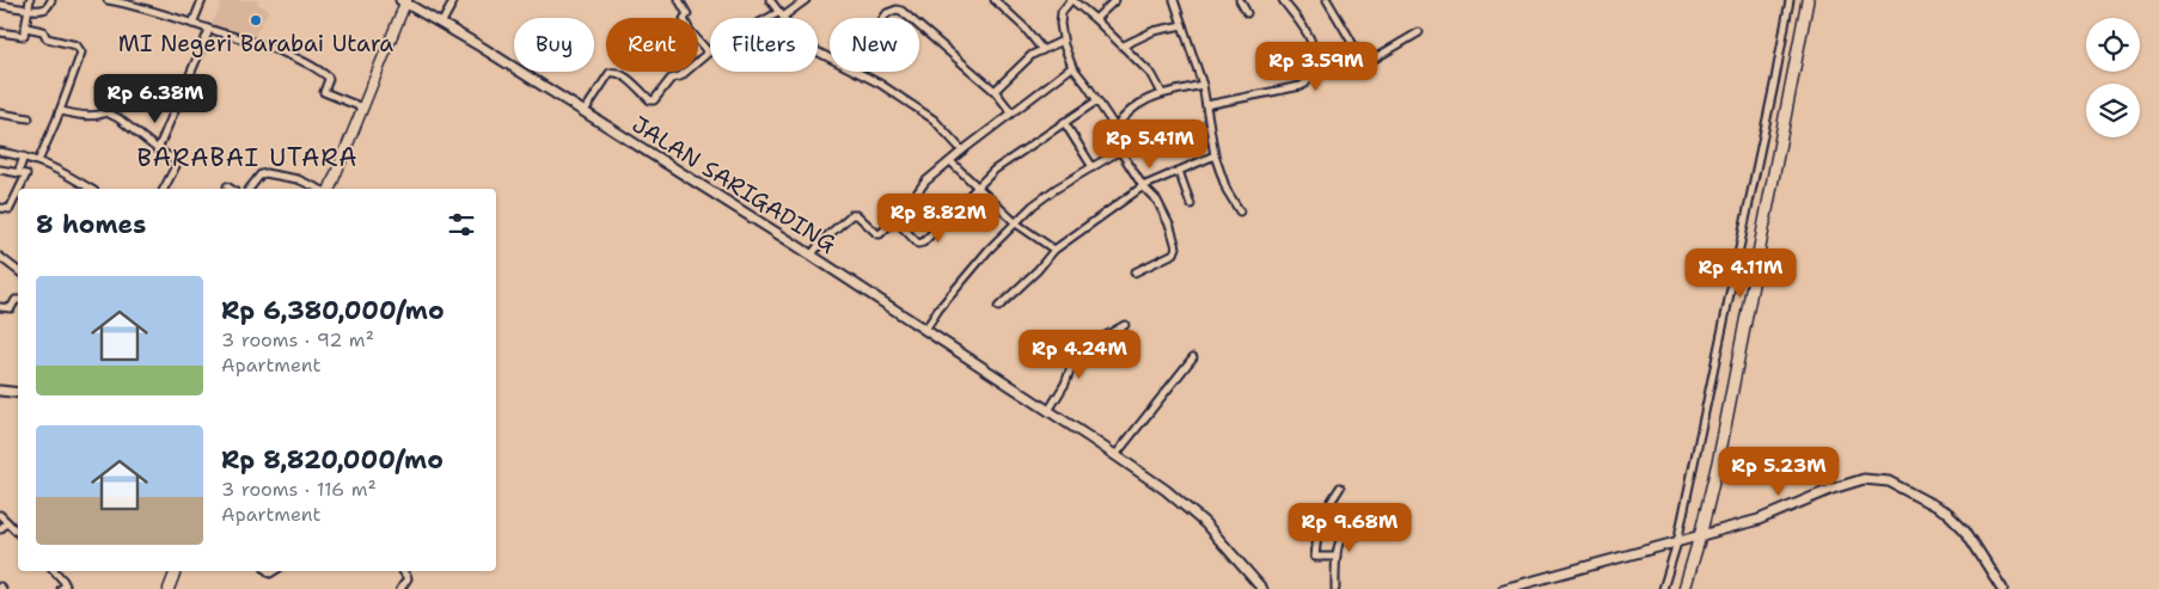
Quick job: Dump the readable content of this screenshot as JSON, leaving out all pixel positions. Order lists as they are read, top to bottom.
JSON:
{
  "streets": {
    "street": ["JALAN SARIGADING"]
  },
  "districts": ["BARABAI UTARA"],
  "places": ["MI Negeri Barabai Utara"],
  "page": {
    "chip": [
      "Buy",
      "Rent",
      "Filters",
      "New"
    ],
    "price": [
      "Rp 3.59M",
      "Rp 6.38M",
      "Rp 5.41M",
      "Rp 8.82M",
      "Rp 4.11M",
      "Rp 4.24M",
      "Rp 5.23M",
      "Rp 9.68M"
    ],
    "heading": "8 homes",
    "list": [
      {
        "name": "Rp 6,380,000/mo",
        "note": "3 rooms · 92 m² · Apartment"
      },
      {
        "name": "Rp 8,820,000/mo",
        "note": "3 rooms · 116 m² · Apartment"
      }
    ]
  }
}
